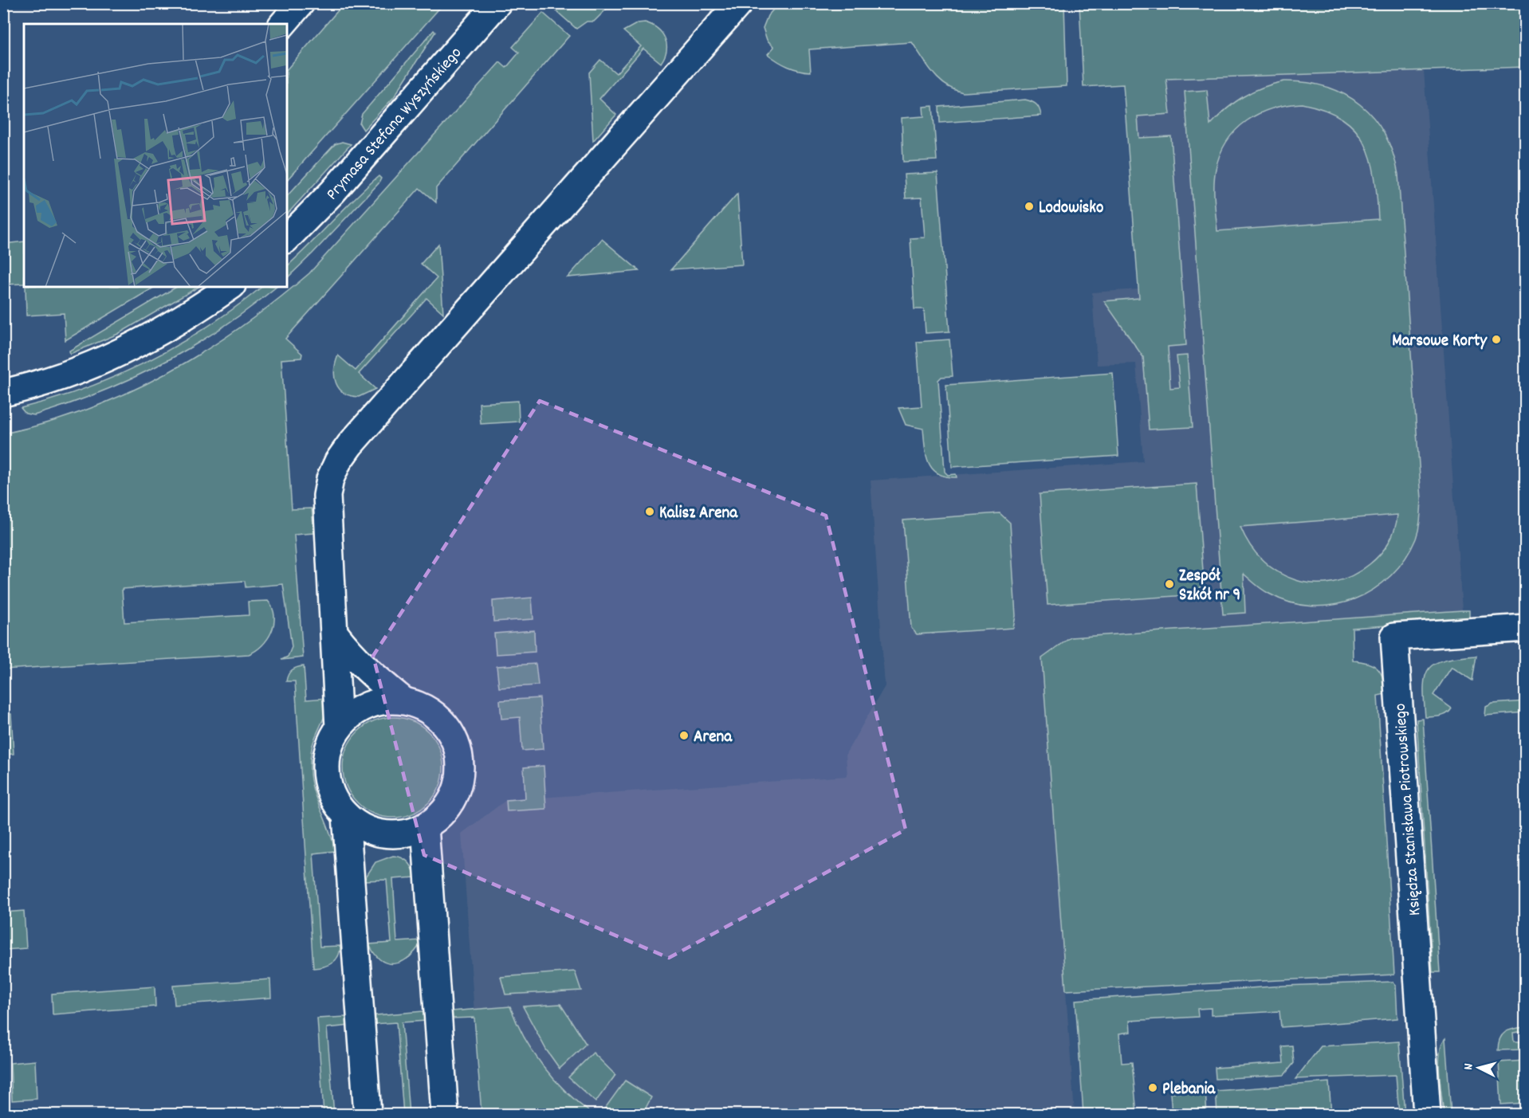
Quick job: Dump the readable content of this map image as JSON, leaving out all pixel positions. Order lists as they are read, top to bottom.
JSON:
{
  "streets": {
    "street": ["Prymasa Stefana Wyszyńskiego", "Księdza Stanisława Piotrowskiego"]
  },
  "places": [
    "Lodowisko",
    "Marsowe Korty",
    "Kalisz Arena",
    "Zespół Szkół nr 9",
    "Arena",
    "Plebania"
  ],
  "north": "left"
}
